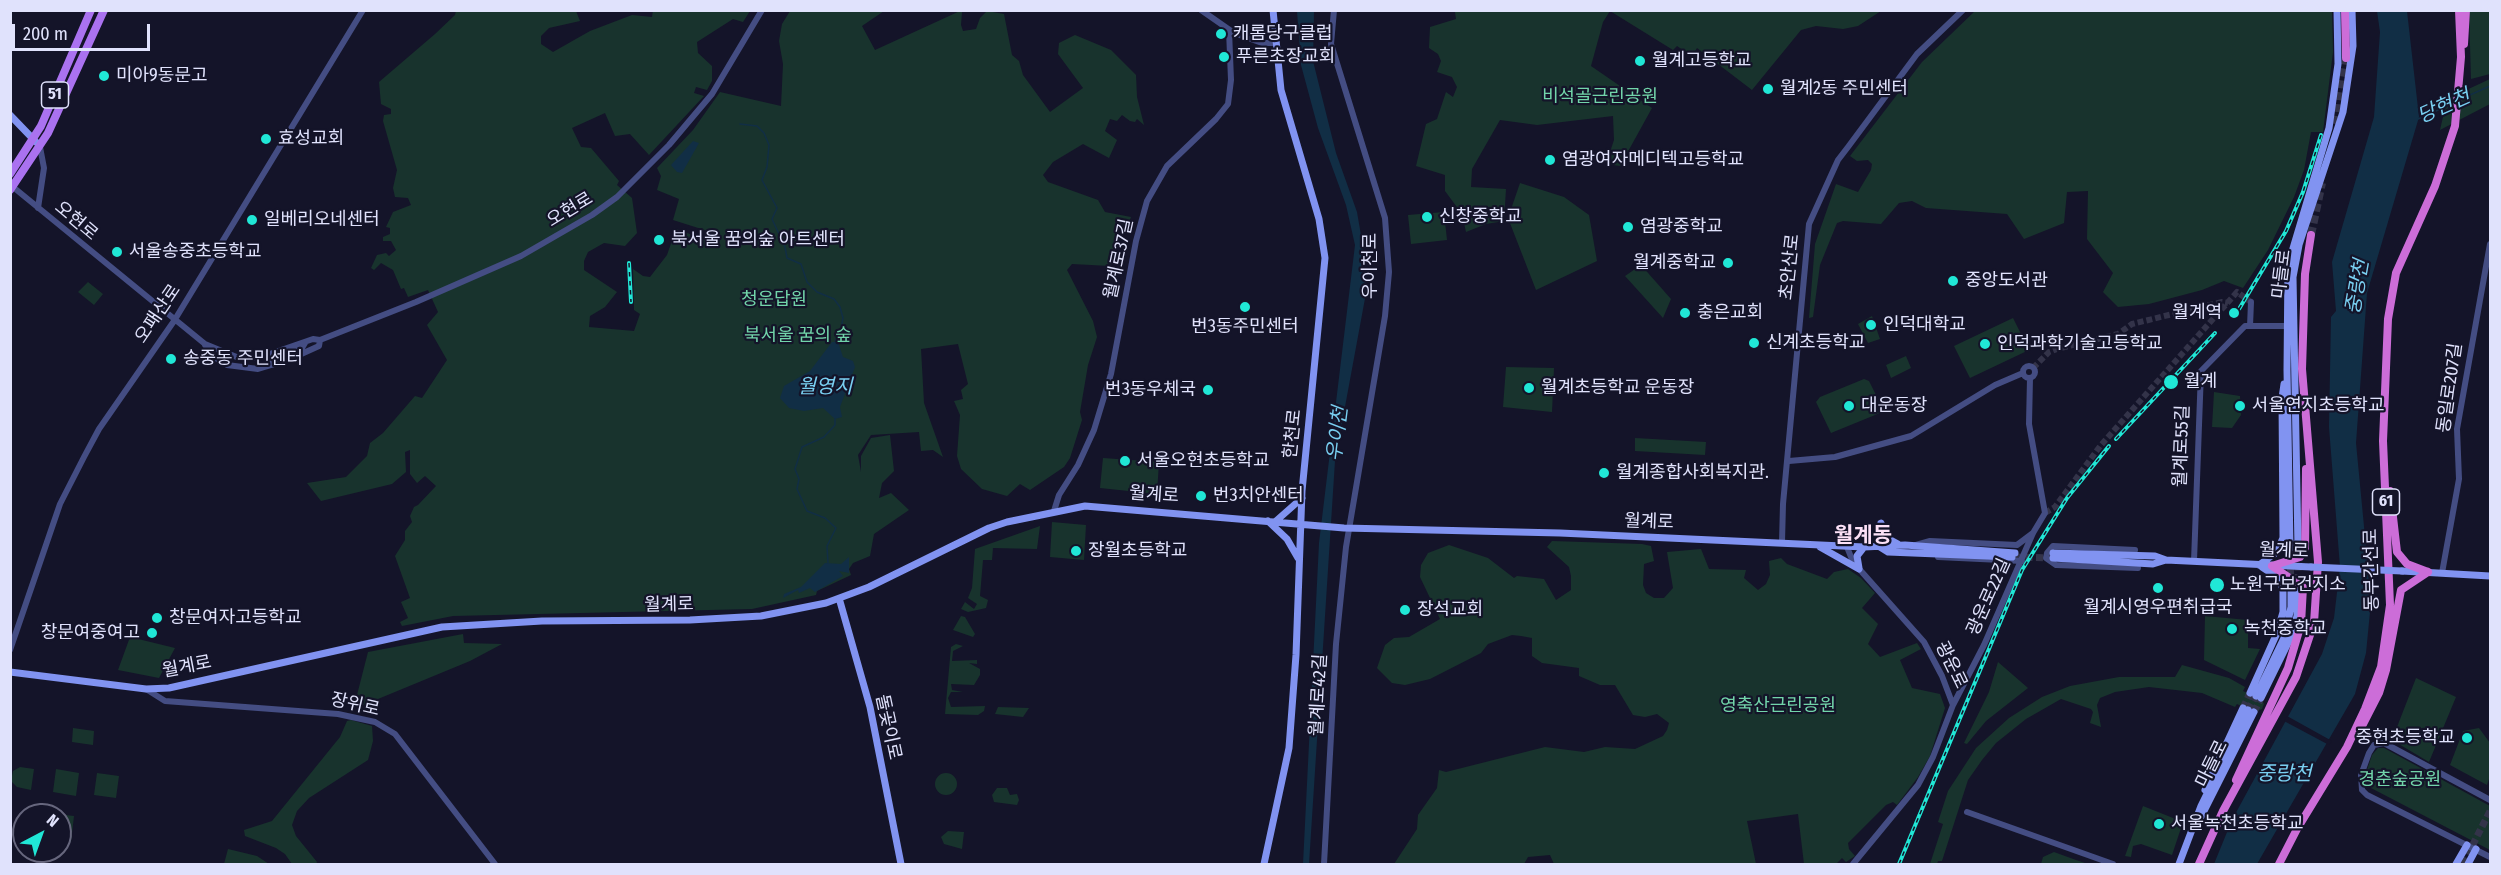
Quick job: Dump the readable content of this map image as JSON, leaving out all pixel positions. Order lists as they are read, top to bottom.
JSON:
{
  "streets": {
    "highway": ["61", "동부간선로"],
    "main road": [
      "51",
      "마들로",
      "한천로",
      "월계로",
      "돌곶이로"
    ],
    "street": [
      "오현로",
      "월계로37길",
      "우이천로",
      "초안산로",
      "오패산로",
      "동일로207길",
      "월계로55길",
      "광운로22길",
      "광운로",
      "월계로42길",
      "장위로"
    ]
  },
  "crossings": [
    ["51", "오현로"],
    ["오현로", "오패산로"],
    ["월계로37길", "월계로"],
    ["우이천로", "월계로"],
    ["우이천로", "월계로42길"],
    ["초안산로", "월계로"],
    ["동일로207길", "월계로"],
    ["한천로", "월계로"],
    ["월계로55길", "월계로"],
    ["월계로", "광운로22길"],
    ["월계로", "광운로"],
    ["월계로", "월계로42길"],
    ["월계로", "장위로"],
    ["월계로", "돌곶이로"],
    ["광운로22길", "광운로"]
  ],
  "districts": ["월계동"],
  "water": [
    "당현천",
    "중랑천",
    "월영지",
    "우이천"
  ],
  "parks": [
    "비석골근린공원",
    "청운답원",
    "북서울 꿈의 숲",
    "영축산근린공원",
    "경춘숲공원"
  ],
  "places": [
    "캐롬당구클럽",
    "푸른초장교회",
    "월계고등학교",
    "미아9동문고",
    "월계2동 주민센터",
    "효성교회",
    "염광여자메디텍고등학교",
    "신창중학교",
    "일베리오네센터",
    "염광중학교",
    "북서울 꿈의숲 아트센터",
    "서울송중초등학교",
    "월계중학교",
    "중앙도서관",
    "번3동주민센터",
    "충은교회",
    "월계역",
    "인덕대학교",
    "신계초등학교",
    "인덕과학기술고등학교",
    "송중동 주민센터",
    "월계",
    "월계초등학교 운동장",
    "번3동우체국",
    "대운동장",
    "서울연지초등학교",
    "서울오현초등학교",
    "월계종합사회복지관.",
    "번3치안센터",
    "장월초등학교",
    "노원구보건지소",
    "월계시영우편취급국",
    "장석교회",
    "창문여자고등학교",
    "녹천중학교",
    "창문여중여고",
    "중현초등학교",
    "서울녹천초등학교"
  ],
  "scale_bar": "200 m",
  "north": "top right"
}
